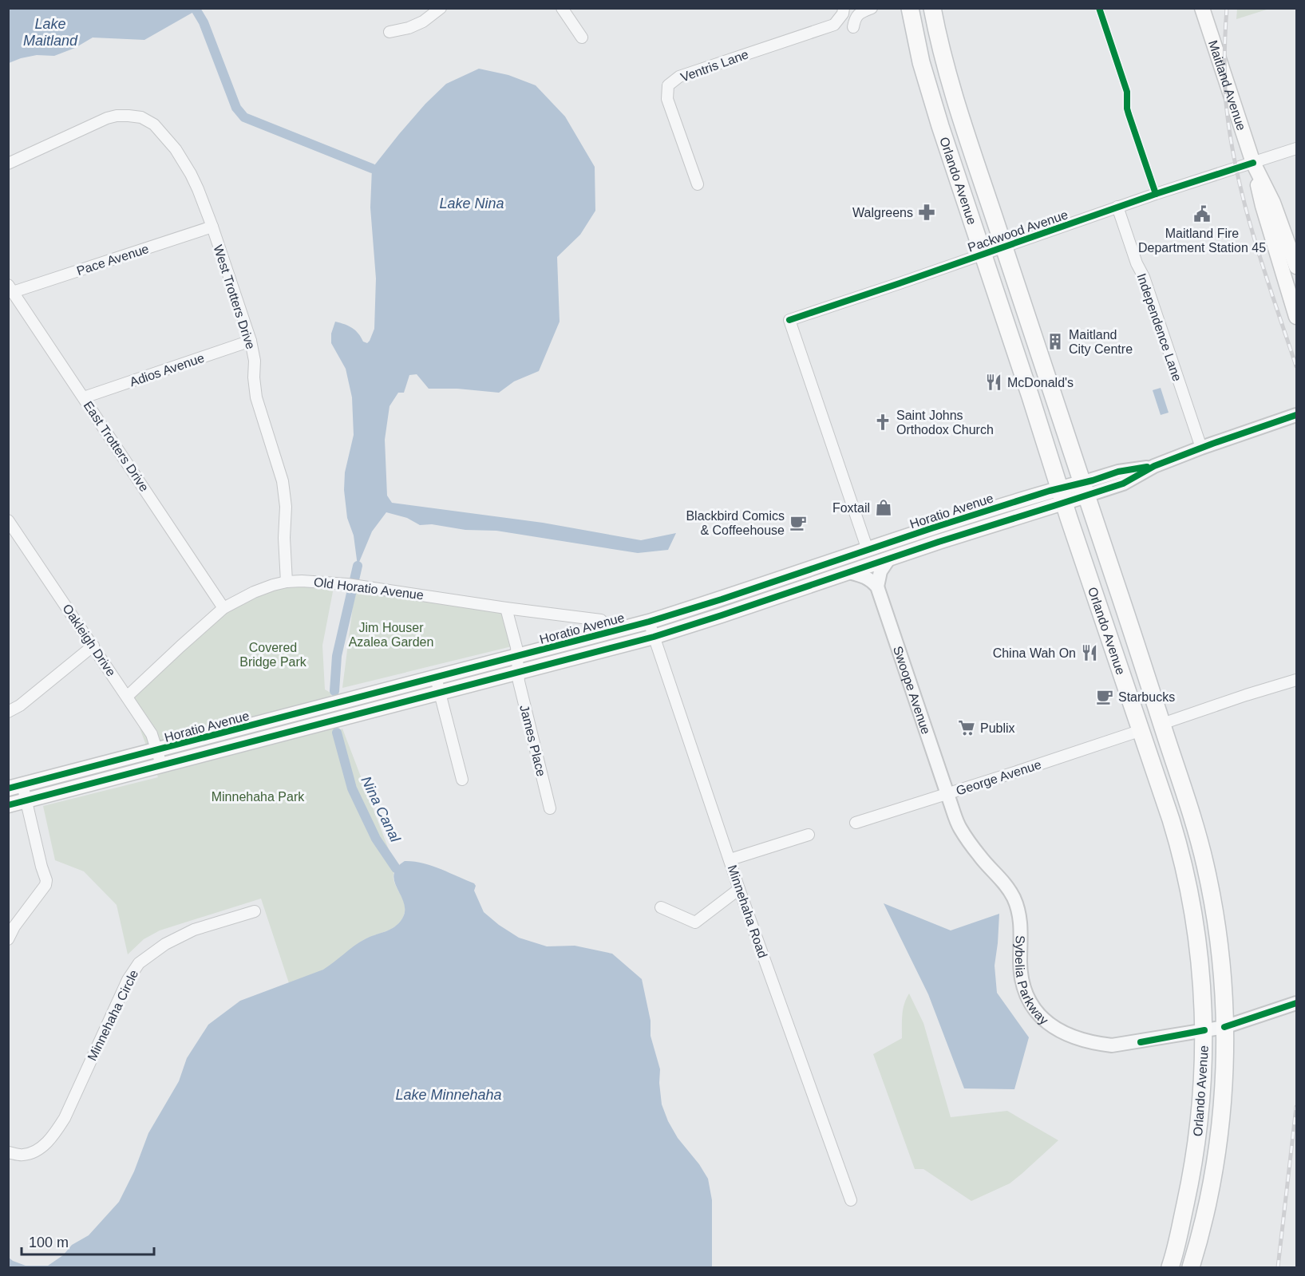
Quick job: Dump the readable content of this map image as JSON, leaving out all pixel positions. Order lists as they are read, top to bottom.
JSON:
{
  "streets": {
    "main road": ["Maitland Avenue", "Orlando Avenue", "Horatio Avenue"],
    "street": [
      "Ventris Lane",
      "Packwood Avenue",
      "Pace Avenue",
      "West Trotters Drive",
      "Independence Lane",
      "Adios Avenue",
      "East Trotters Drive",
      "Old Horatio Avenue",
      "Oakleigh Drive",
      "Swoope Avenue",
      "James Place",
      "George Avenue",
      "Minnehaha Road",
      "Sybelia Parkway",
      "Minnehaha Circle"
    ]
  },
  "crossings": [
    ["Maitland Avenue", "Packwood Avenue"],
    ["Orlando Avenue", "Packwood Avenue"],
    ["Orlando Avenue", "Horatio Avenue"],
    ["Orlando Avenue", "George Avenue"],
    ["Orlando Avenue", "Sybelia Parkway"],
    ["Packwood Avenue", "Independence Lane"],
    ["Packwood Avenue", "Horatio Avenue"],
    ["Pace Avenue", "West Trotters Drive"],
    ["Pace Avenue", "East Trotters Drive"],
    ["West Trotters Drive", "Adios Avenue"],
    ["West Trotters Drive", "Old Horatio Avenue"],
    ["Independence Lane", "Horatio Avenue"],
    ["Adios Avenue", "East Trotters Drive"],
    ["East Trotters Drive", "Old Horatio Avenue"],
    ["Horatio Avenue", "Oakleigh Drive"],
    ["Horatio Avenue", "James Place"],
    ["Horatio Avenue", "Minnehaha Road"],
    ["Old Horatio Avenue", "Oakleigh Drive"],
    ["Swoope Avenue", "George Avenue"],
    ["Swoope Avenue", "Sybelia Parkway"],
    ["George Avenue", "Sybelia Parkway"]
  ],
  "water": [
    "Lake Maitland",
    "Lake Nina",
    "Nina Canal",
    "Lake Minnehaha"
  ],
  "parks": ["Jim Houser Azalea Garden", "Covered Bridge Park", "Minnehaha Park"],
  "places": {
    "pharmacy": ["Walgreens"],
    "public building": ["Maitland Fire Department Station 45"],
    "building": ["Maitland City Centre"],
    "restaurant": ["McDonald's", "China Wah On"],
    "church": ["Saint Johns Orthodox Church"],
    "shop": ["Foxtail"],
    "cafe": ["Blackbird Comics & Coffeehouse", "Starbucks"],
    "supermarket": ["Publix"]
  },
  "scale_bar": "100 m"
}
